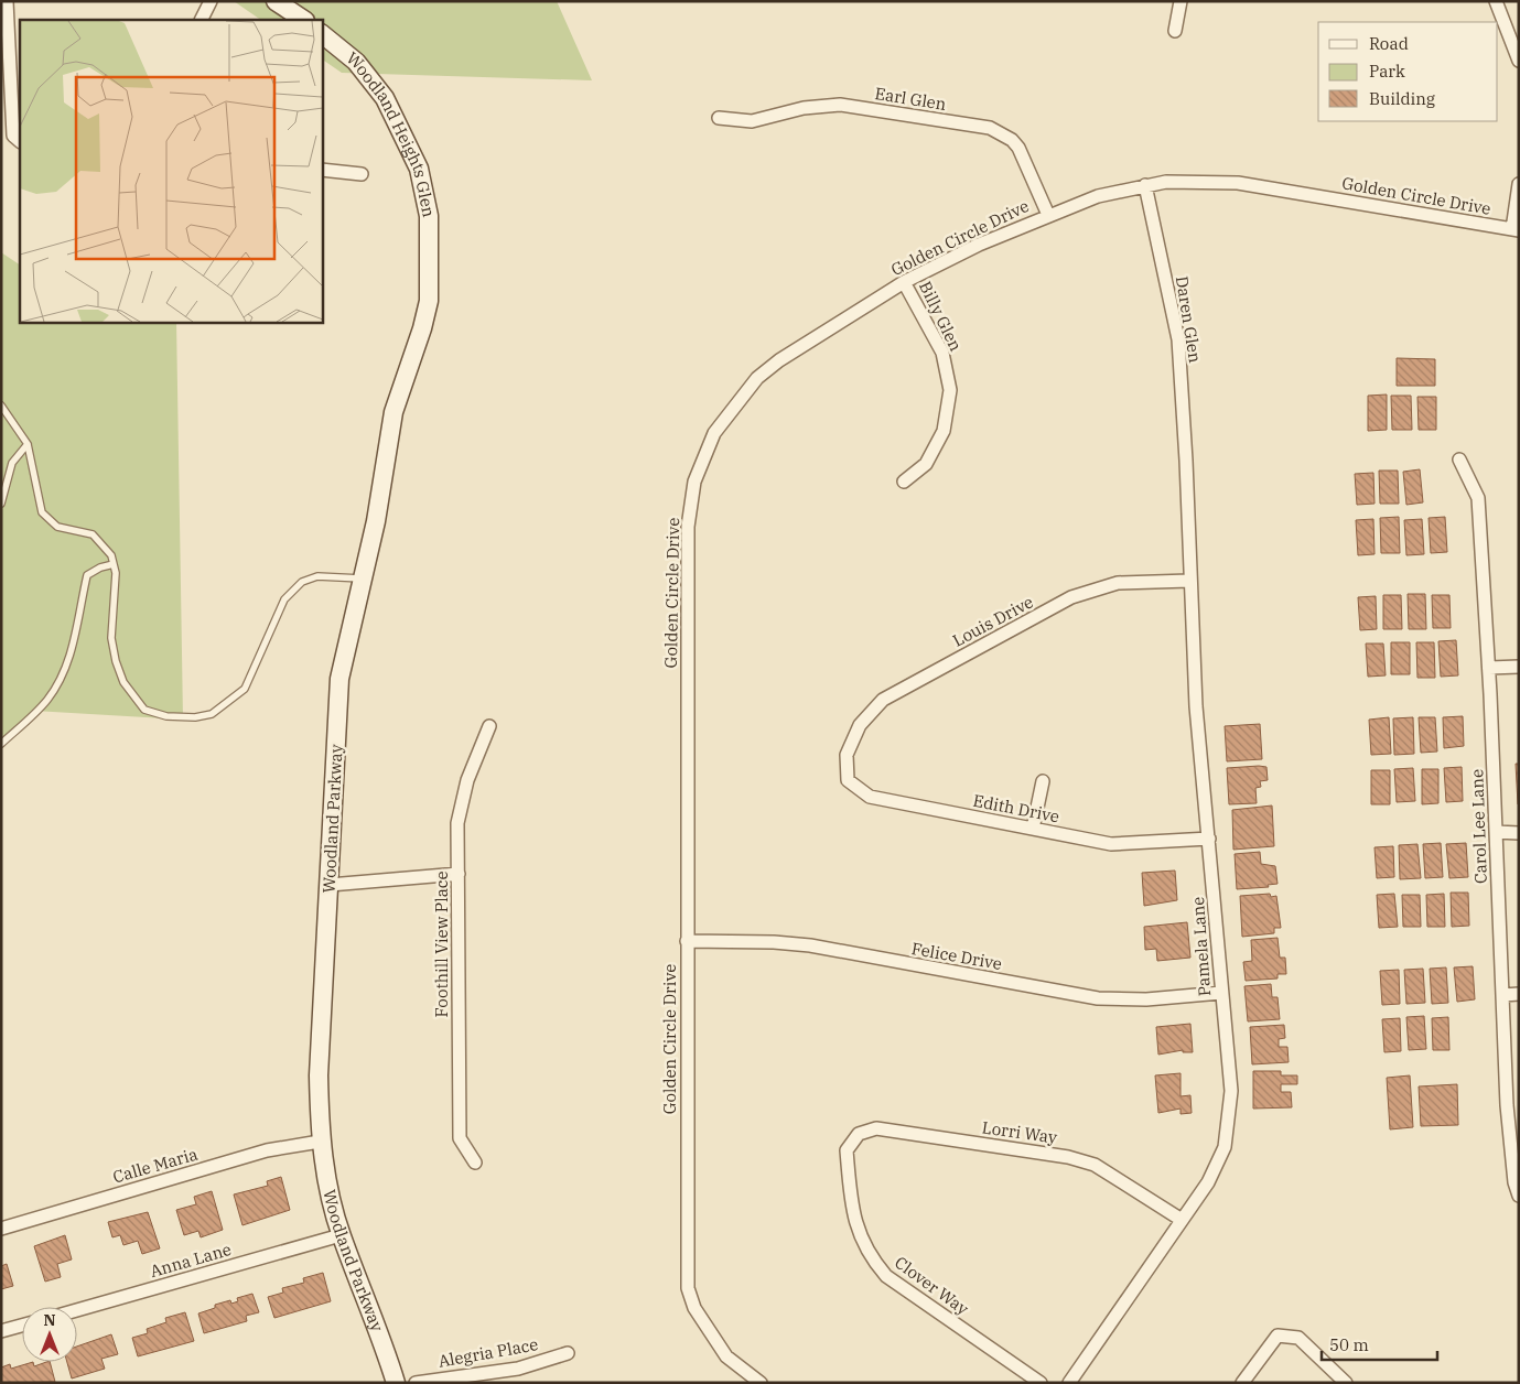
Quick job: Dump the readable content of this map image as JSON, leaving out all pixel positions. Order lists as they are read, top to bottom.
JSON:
{
  "streets": {
    "street": [
      "Earl Glen",
      "Woodland Heights Glen",
      "Golden Circle Drive",
      "Billy Glen",
      "Daren Glen",
      "Louis Drive",
      "Edith Drive",
      "Woodland Parkway",
      "Carol Lee Lane",
      "Foothill View Place",
      "Pamela Lane",
      "Felice Drive",
      "Lorri Way",
      "Calle Maria",
      "Anna Lane",
      "Clover Way",
      "Alegria Place"
    ]
  },
  "crossings": [
    ["Earl Glen", "Golden Circle Drive"],
    ["Woodland Heights Glen", "Woodland Parkway"],
    ["Golden Circle Drive", "Billy Glen"],
    ["Golden Circle Drive", "Daren Glen"],
    ["Golden Circle Drive", "Felice Drive"],
    ["Daren Glen", "Pamela Lane"],
    ["Louis Drive", "Edith Drive"],
    ["Louis Drive", "Pamela Lane"],
    ["Edith Drive", "Pamela Lane"],
    ["Woodland Parkway", "Calle Maria"],
    ["Woodland Parkway", "Anna Lane"],
    ["Pamela Lane", "Felice Drive"],
    ["Pamela Lane", "Lorri Way"],
    ["Lorri Way", "Clover Way"]
  ],
  "legend": ["Road", "Park", "Building"],
  "scale_bar": "50 m",
  "north": "top"
}
